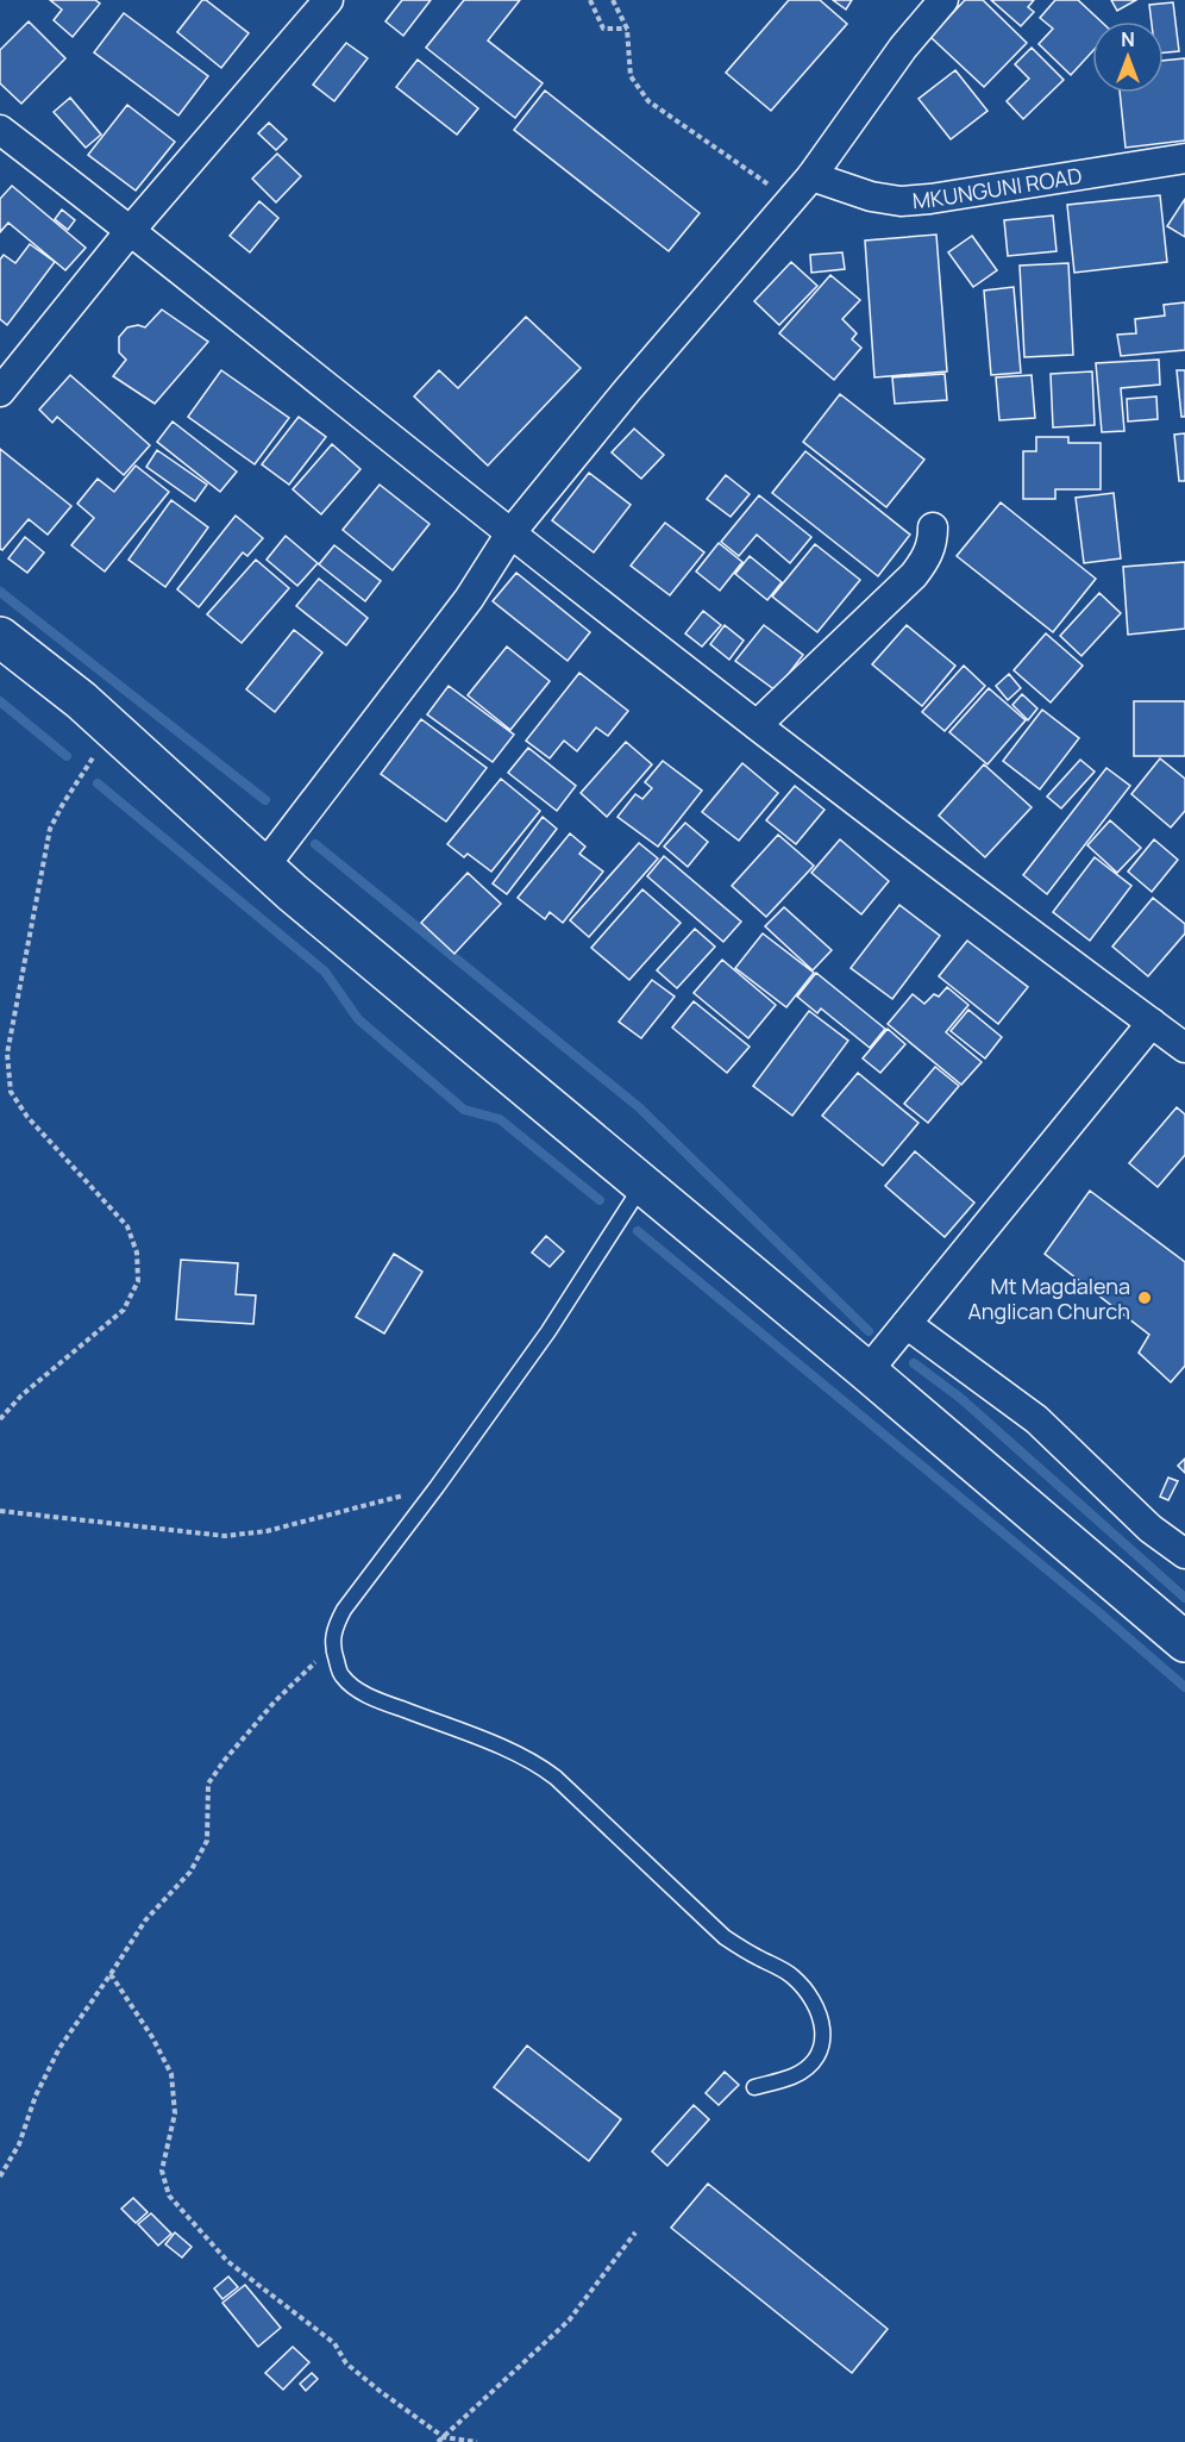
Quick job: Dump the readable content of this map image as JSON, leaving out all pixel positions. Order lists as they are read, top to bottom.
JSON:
{
  "streets": {
    "street": ["MKUNGUNI ROAD"]
  },
  "places": ["Mt Magdalena Anglican Church"],
  "north": "top"
}
